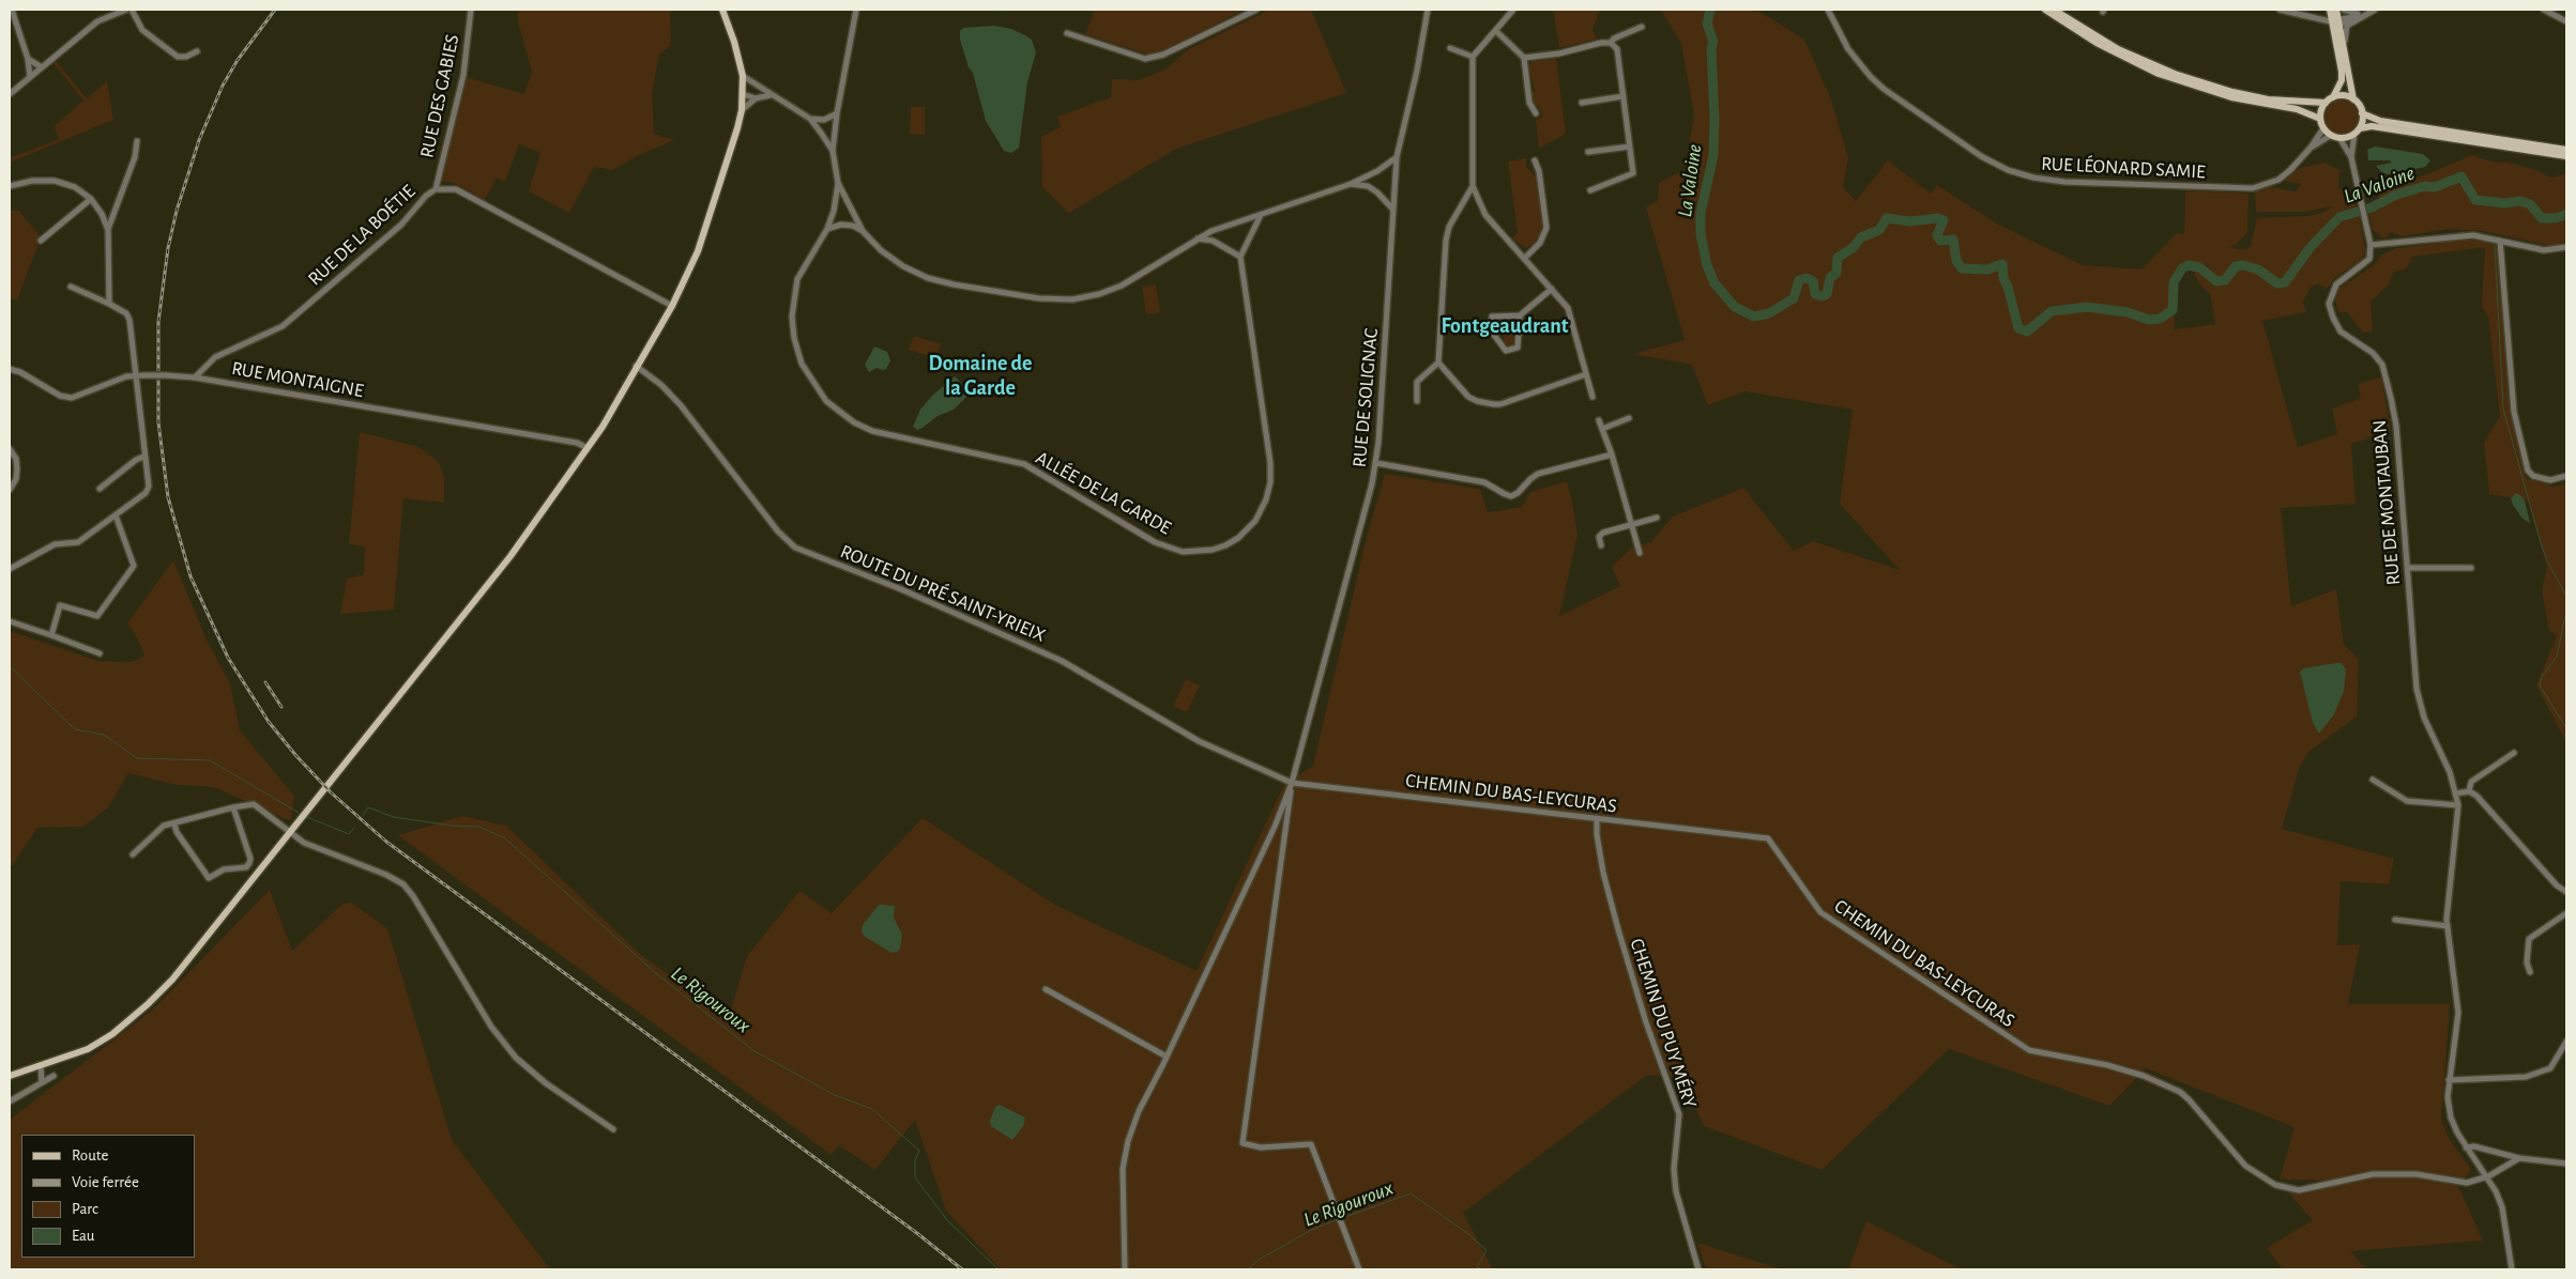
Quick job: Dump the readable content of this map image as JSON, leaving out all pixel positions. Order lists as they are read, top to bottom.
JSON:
{
  "streets": {
    "street": [
      "RUE DES GABIES",
      "RUE LÉONARD SAMIE",
      "RUE DE LA BOÉTIE",
      "RUE MONTAIGNE",
      "RUE DE SOLIGNAC",
      "ALLÉE DE LA GARDE",
      "RUE DE MONTAUBAN",
      "ROUTE DU PRÉ SAINT-YRIEIX",
      "CHEMIN DU BAS-LEYCURAS",
      "CHEMIN DU PUY MÉRY"
    ]
  },
  "crossings": [
    ["RUE DES GABIES", "RUE DE LA BOÉTIE"],
    ["RUE DE LA BOÉTIE", "RUE MONTAIGNE"],
    ["RUE DE SOLIGNAC", "ALLÉE DE LA GARDE"],
    ["RUE DE SOLIGNAC", "ROUTE DU PRÉ SAINT-YRIEIX"],
    ["RUE DE SOLIGNAC", "CHEMIN DU BAS-LEYCURAS"],
    ["RUE DE MONTAUBAN", "CHEMIN DU BAS-LEYCURAS"],
    ["ROUTE DU PRÉ SAINT-YRIEIX", "CHEMIN DU BAS-LEYCURAS"],
    ["CHEMIN DU BAS-LEYCURAS", "CHEMIN DU PUY MÉRY"]
  ],
  "districts": ["Fontgeaudrant", "Domaine de la Garde"],
  "water": ["La Valoine", "Le Rigouroux"],
  "legend": [
    "Route",
    "Voie ferrée",
    "Parc",
    "Eau"
  ]
}
